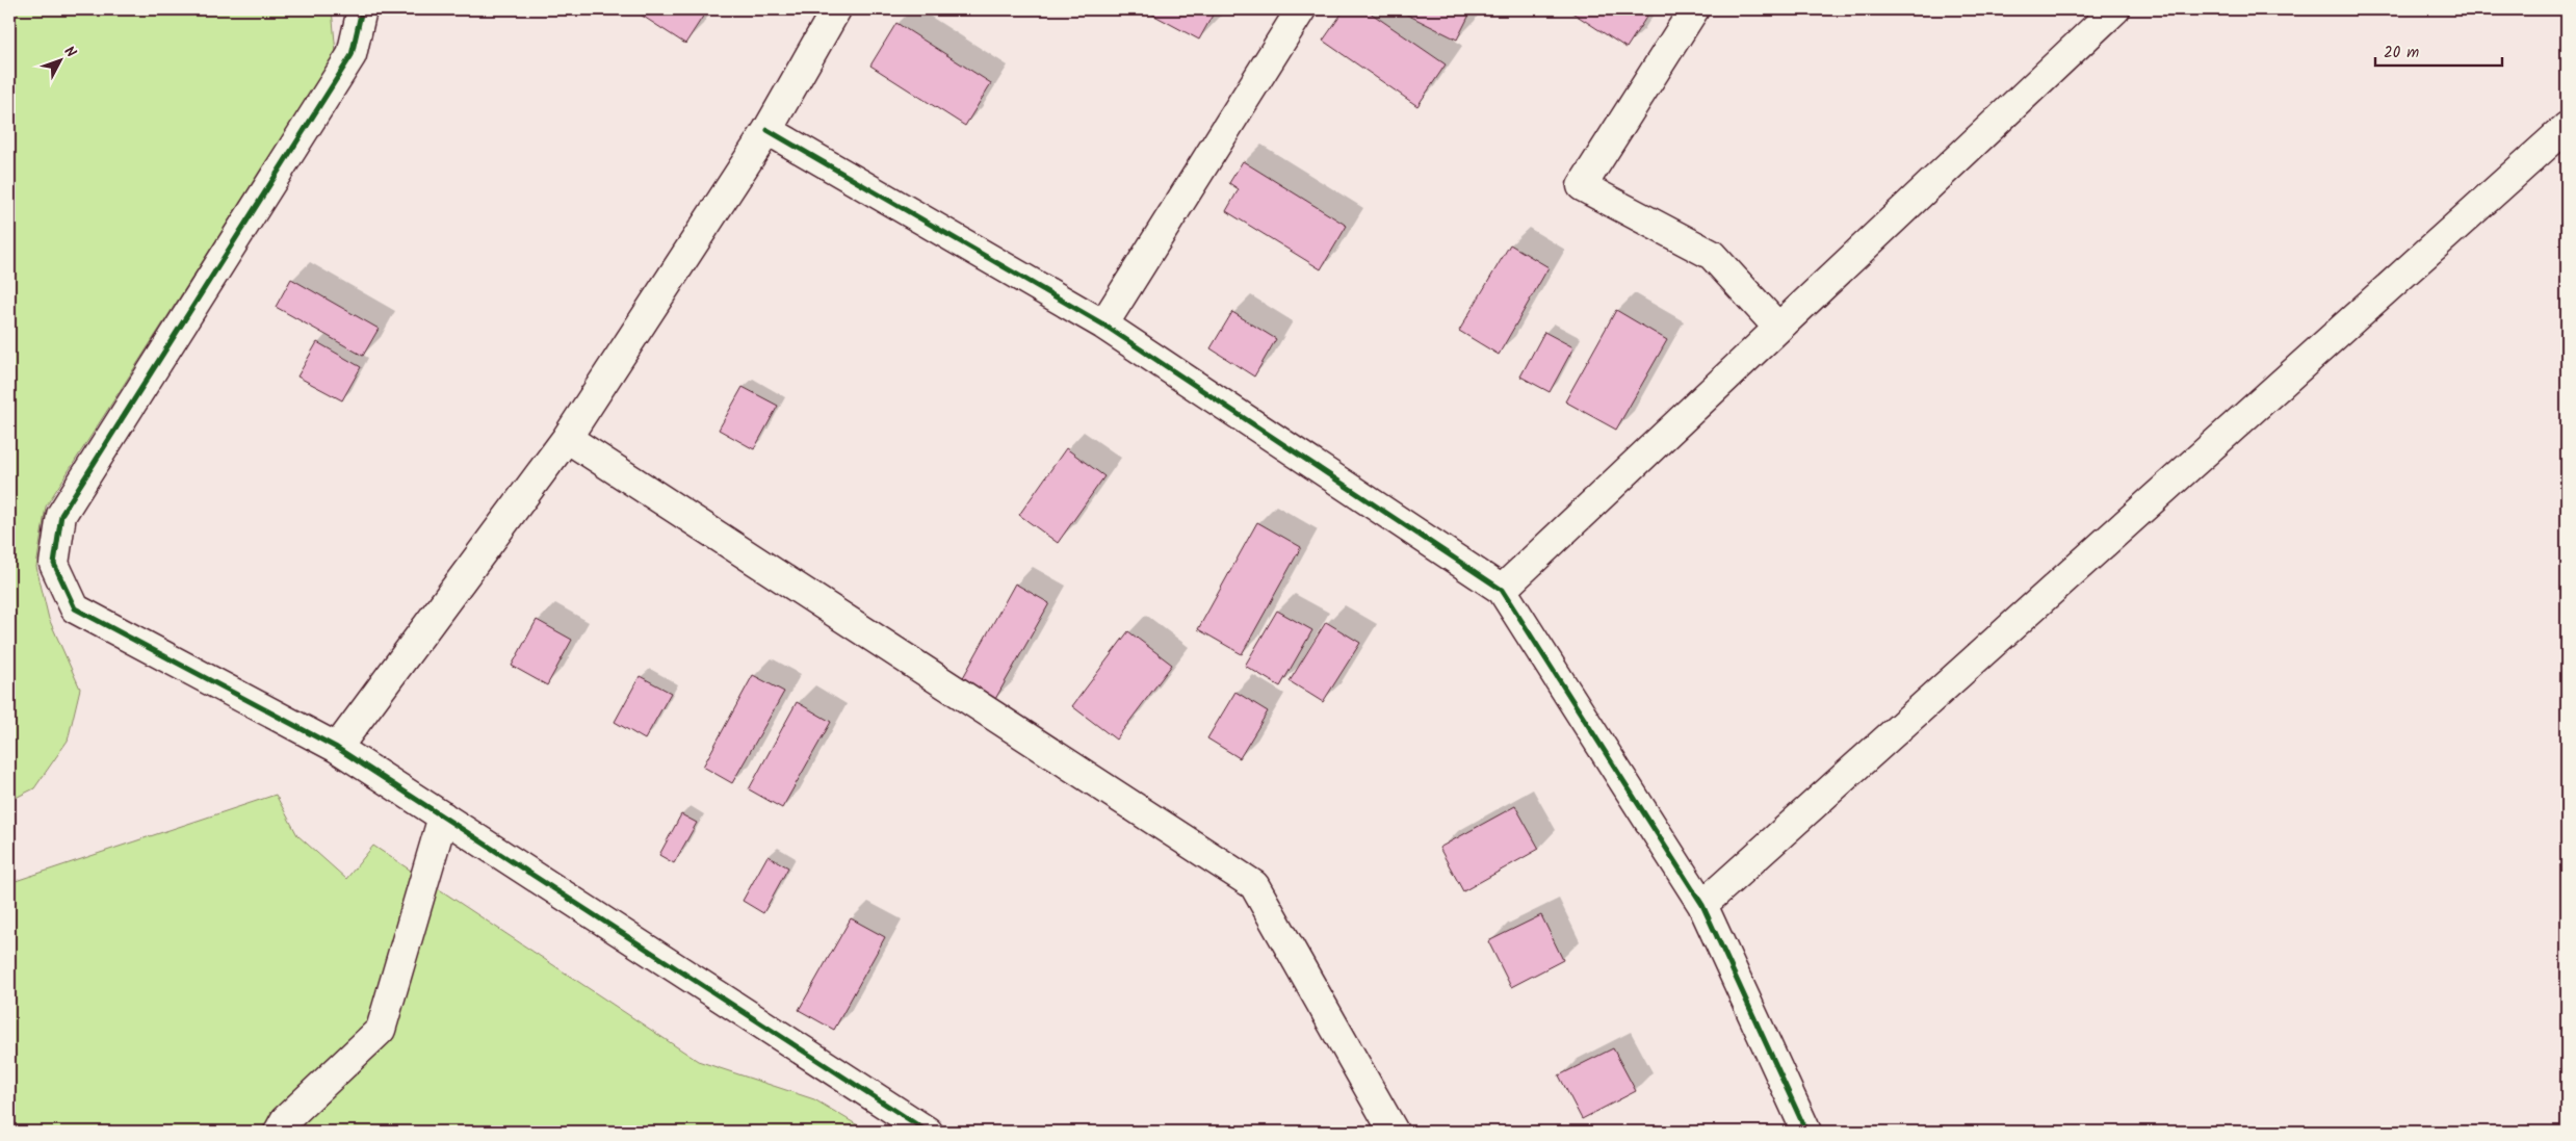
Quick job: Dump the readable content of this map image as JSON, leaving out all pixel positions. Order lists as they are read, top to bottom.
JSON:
{
  "scale_bar": "20 m",
  "north": "top right"
}
